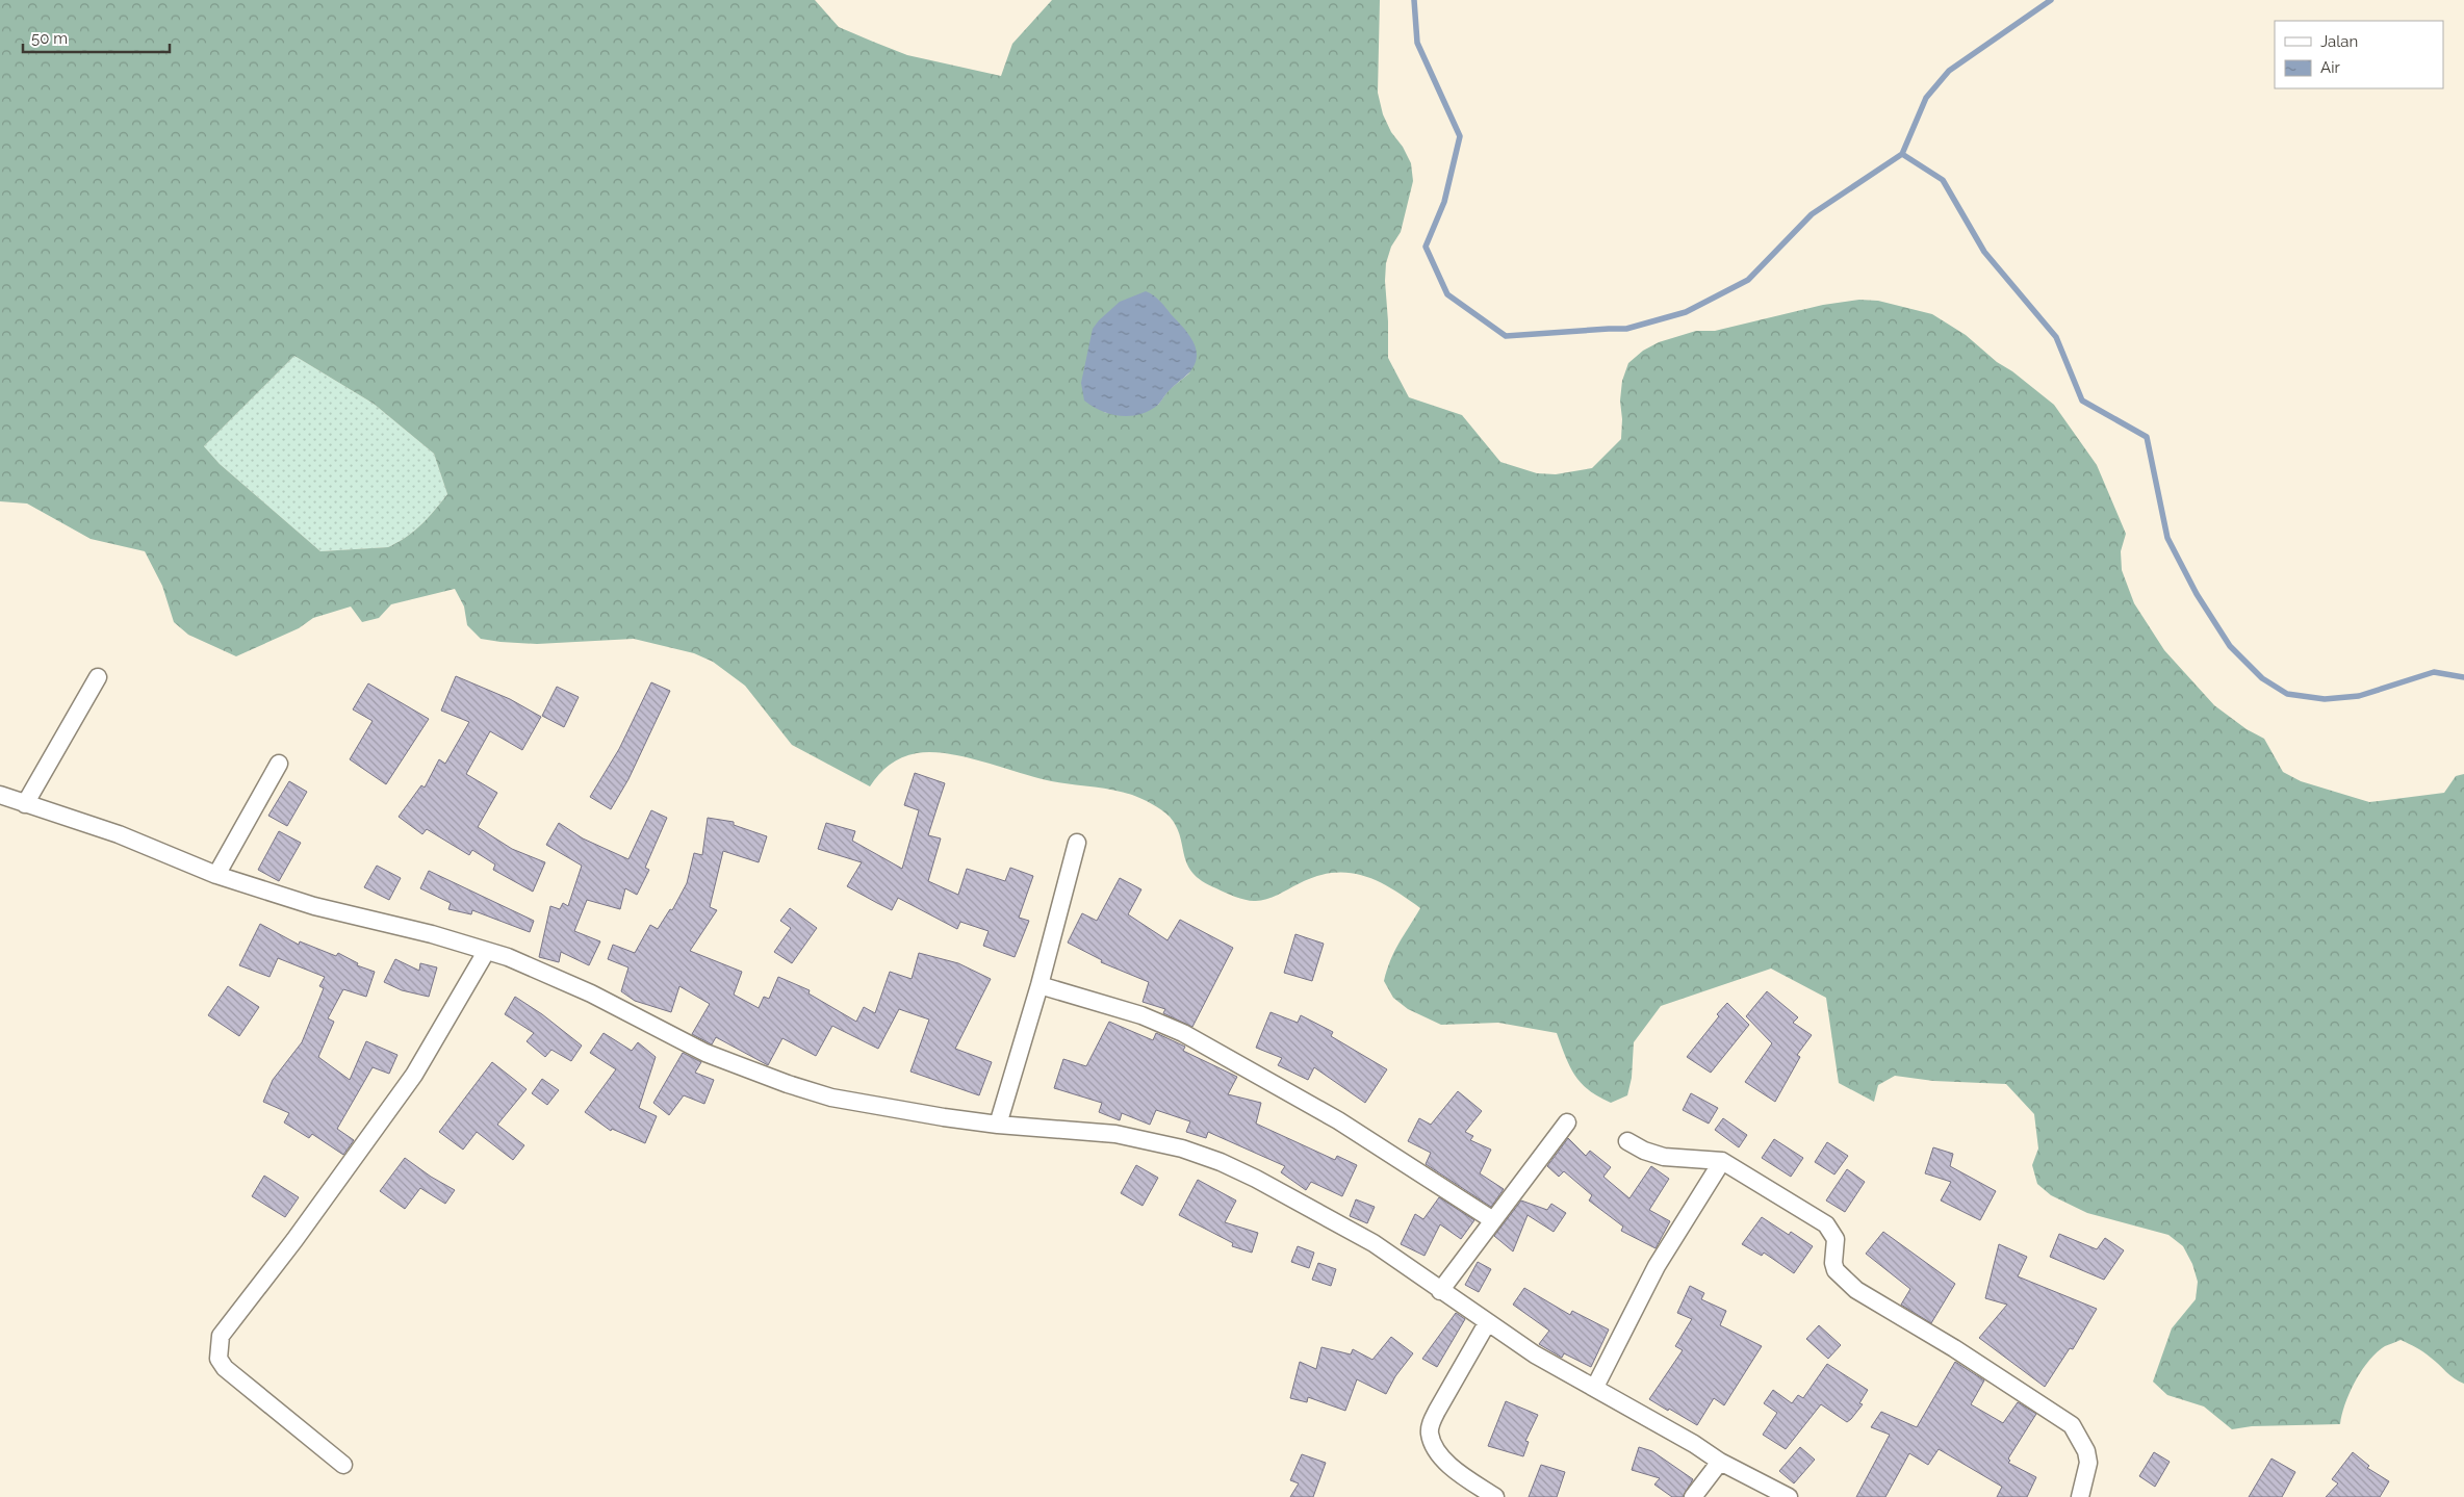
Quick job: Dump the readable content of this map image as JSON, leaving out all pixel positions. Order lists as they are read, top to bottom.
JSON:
{
  "legend": ["Jalan", "Air"],
  "scale_bar": "50 m"
}
